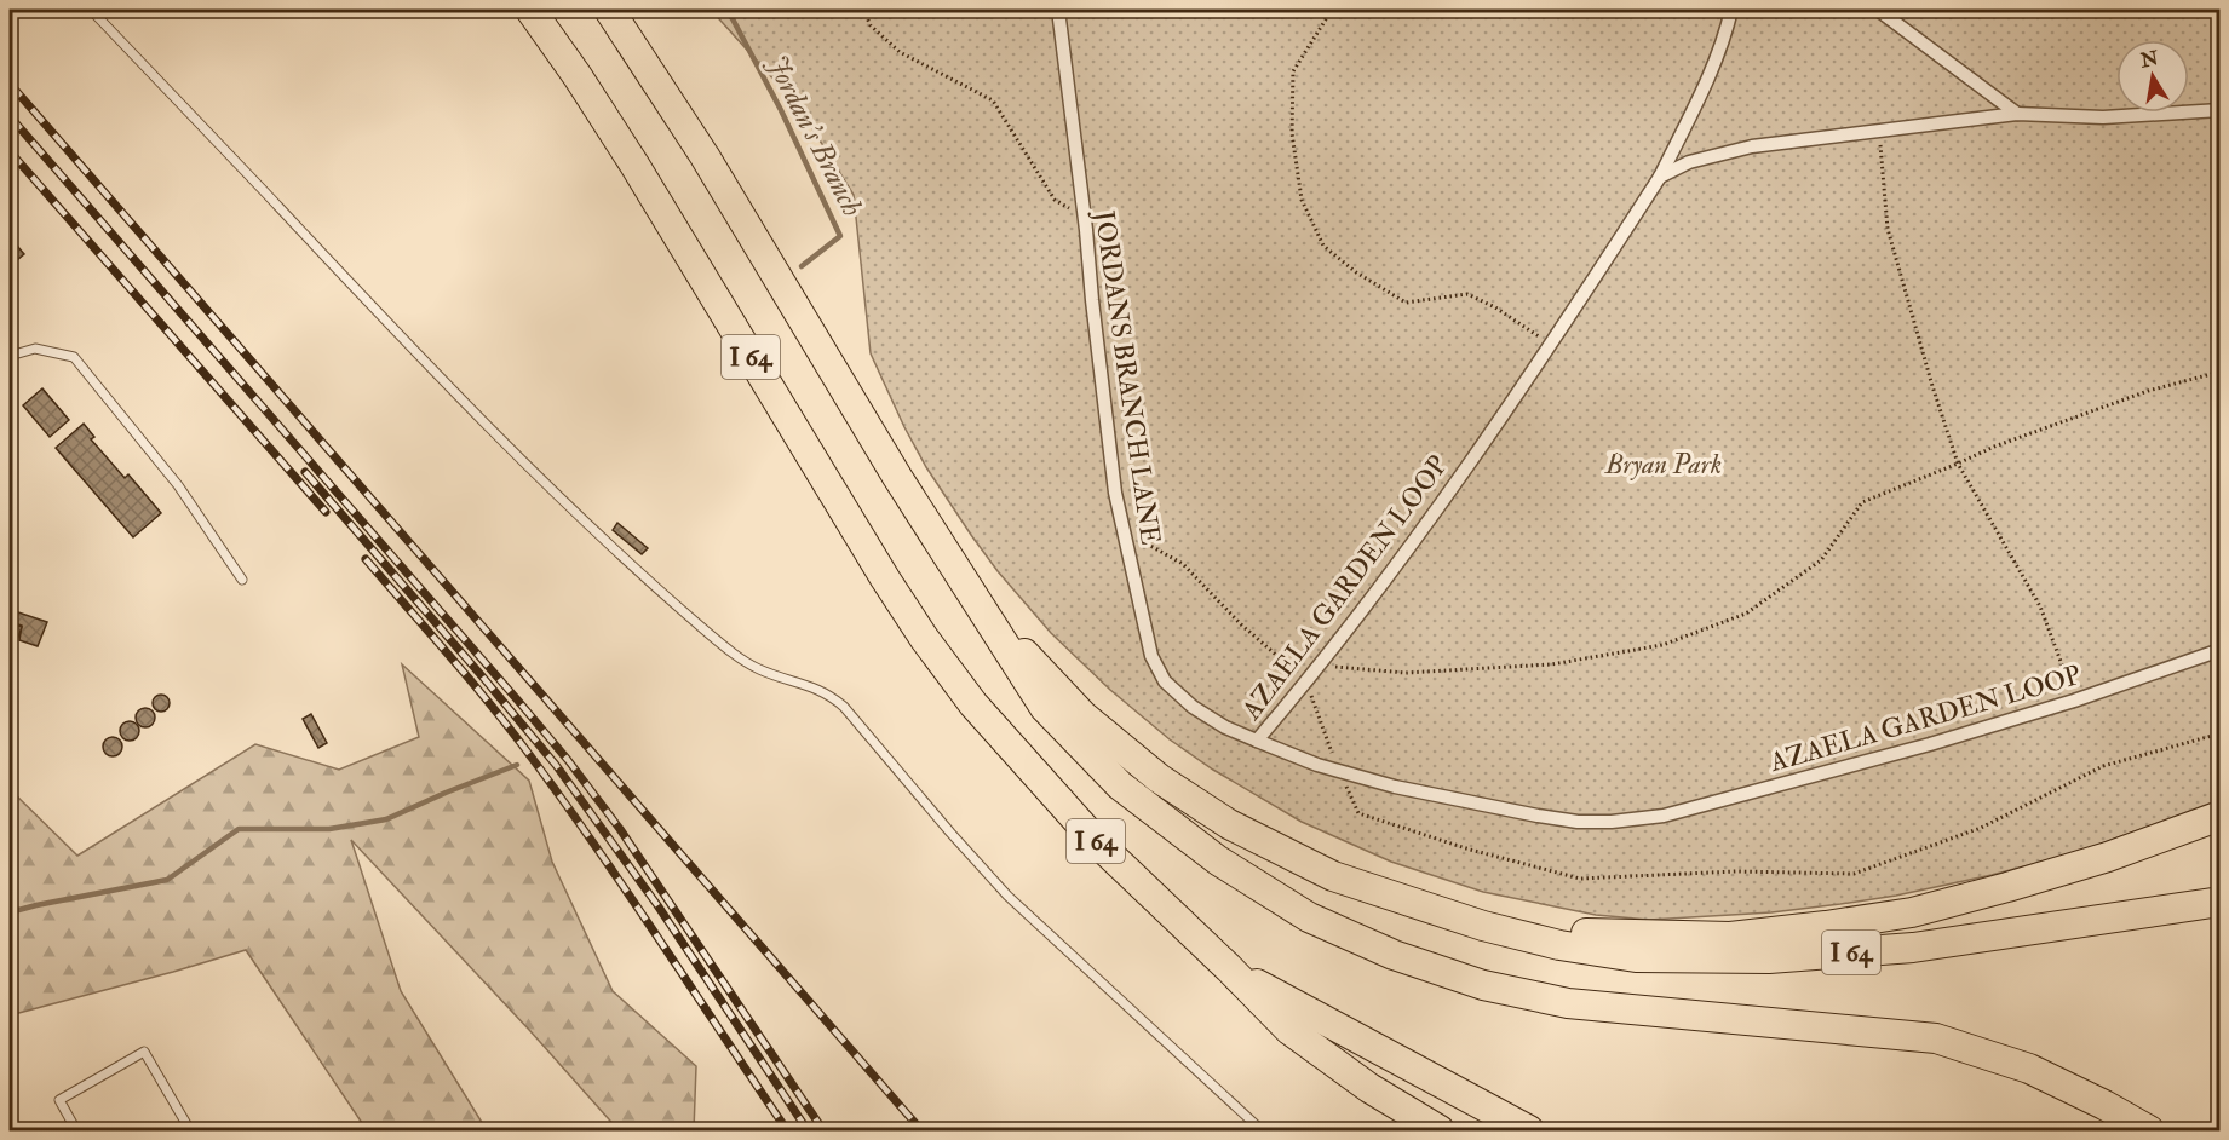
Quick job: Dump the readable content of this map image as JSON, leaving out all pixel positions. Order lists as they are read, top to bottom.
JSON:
{
  "streets": {
    "highway": ["I 64"],
    "street": ["JORDANS BRANCH LANE", "AZAELA GARDEN LOOP"]
  },
  "crossings": [
    ["JORDANS BRANCH LANE", "AZAELA GARDEN LOOP"]
  ],
  "water": ["Jordan's Branch"],
  "parks": ["Bryan Park"],
  "north": "top"
}
